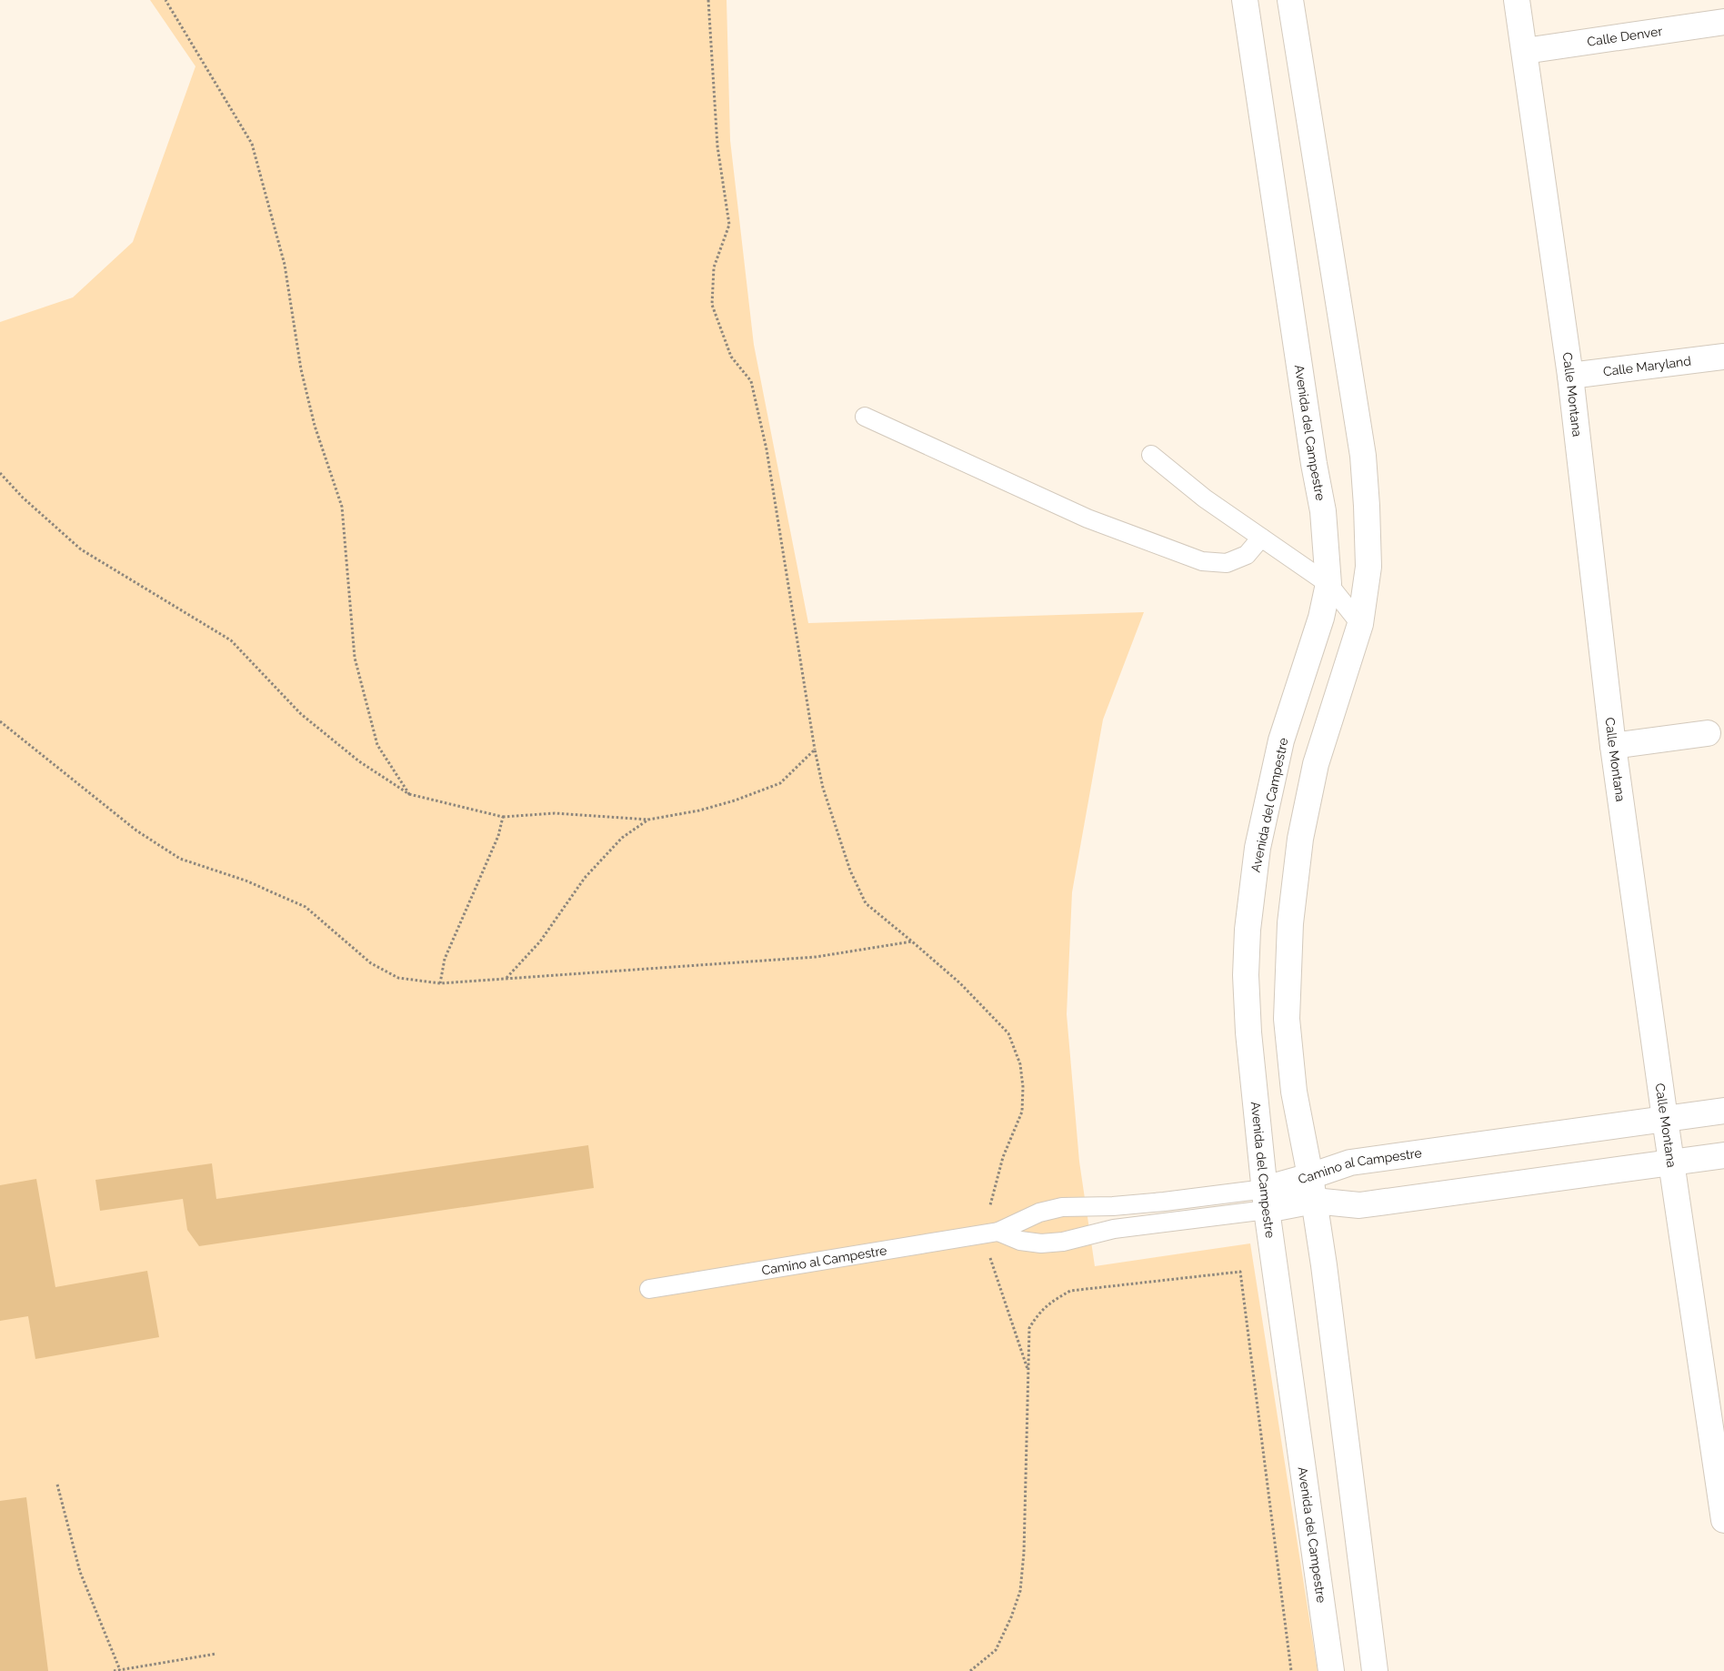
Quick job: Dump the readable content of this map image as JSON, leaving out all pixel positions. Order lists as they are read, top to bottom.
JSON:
{
  "streets": {
    "street": [
      "Calle Denver",
      "Calle Maryland",
      "Calle Montana",
      "Avenida del Campestre",
      "Camino al Campestre"
    ]
  },
  "crossings": [
    ["Calle Denver", "Calle Montana"],
    ["Calle Maryland", "Calle Montana"],
    ["Calle Montana", "Camino al Campestre"],
    ["Avenida del Campestre", "Camino al Campestre"]
  ]
}
